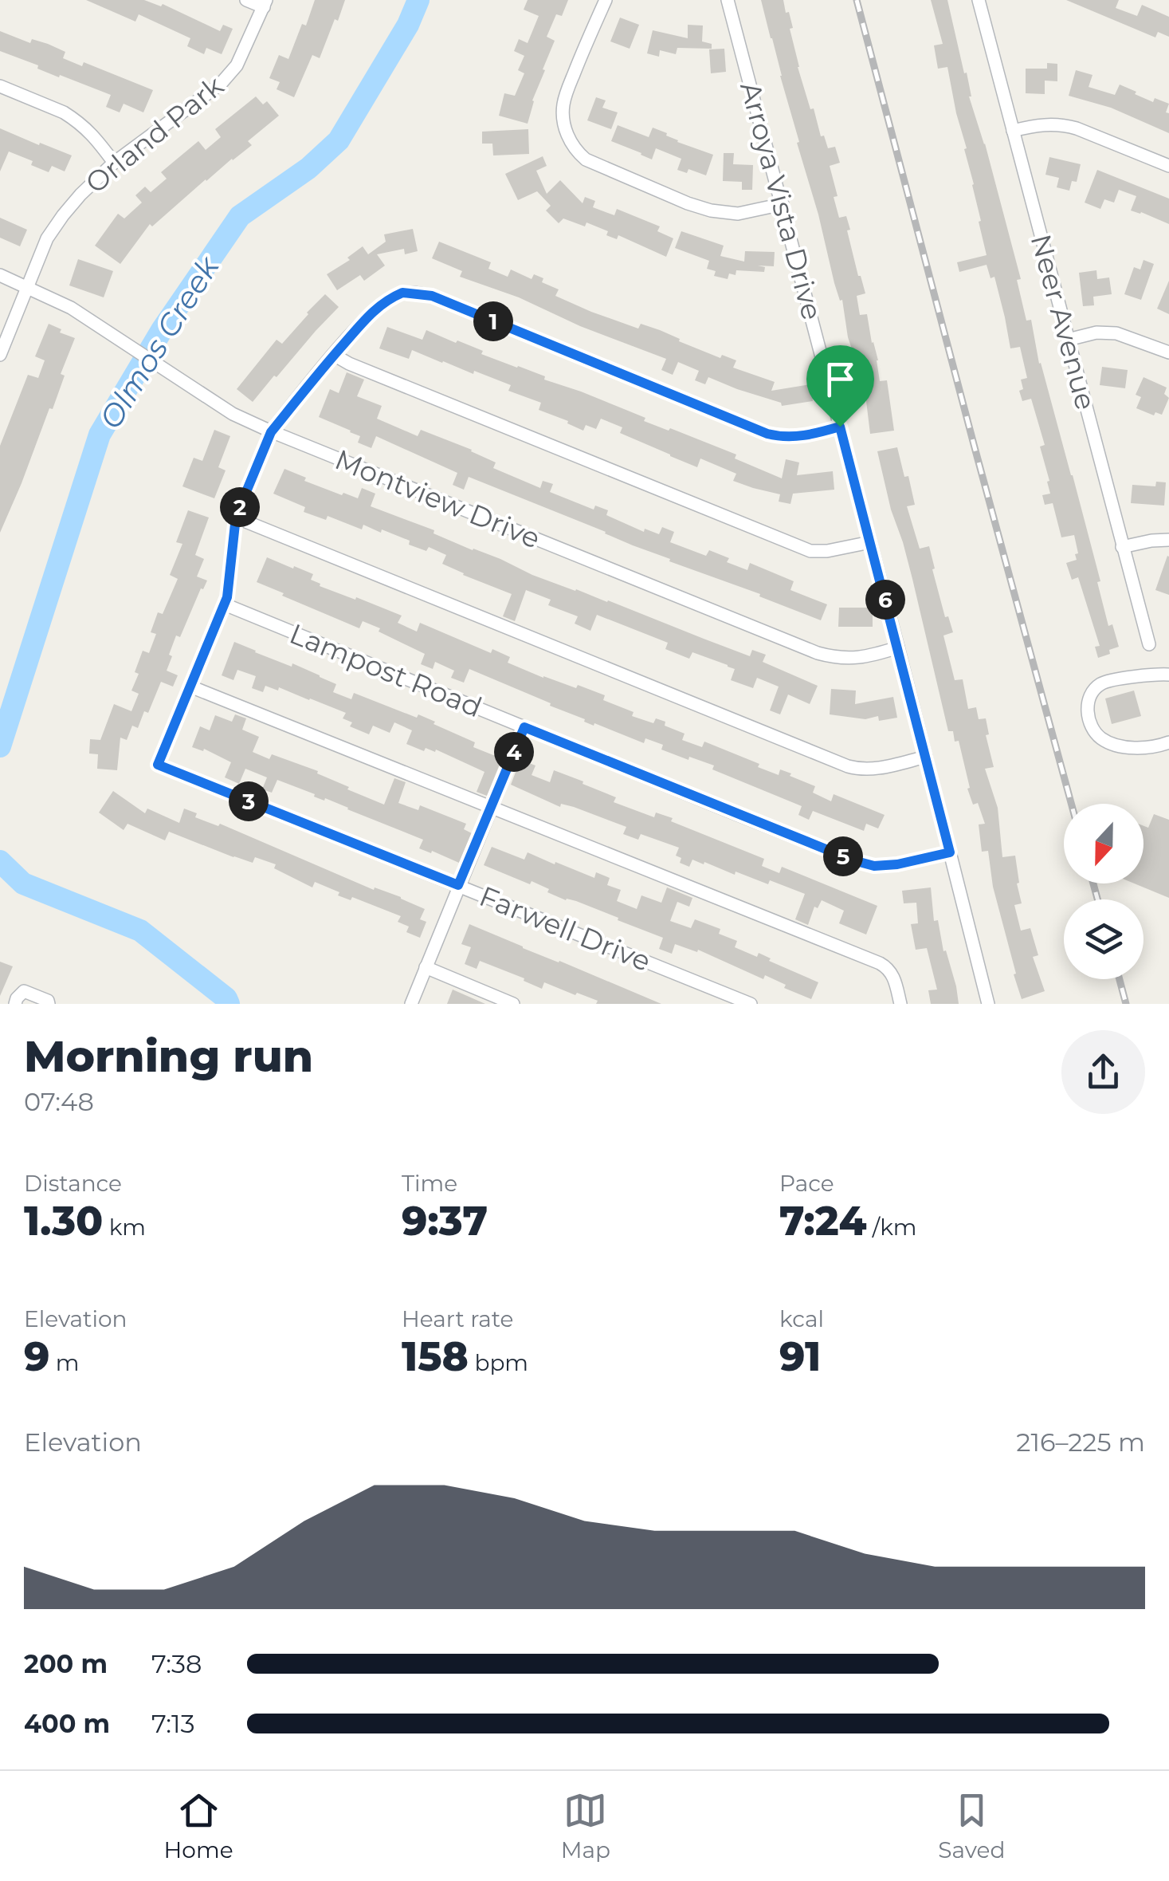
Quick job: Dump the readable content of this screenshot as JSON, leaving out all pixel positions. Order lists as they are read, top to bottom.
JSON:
{
  "streets": {
    "street": [
      "Orland Park",
      "Arroya Vista Drive",
      "Neer Avenue",
      "Montview Drive",
      "Lampost Road",
      "Farwell Drive"
    ]
  },
  "crossings": [
    ["Orland Park", "Montview Drive"],
    ["Arroya Vista Drive", "Montview Drive"],
    ["Arroya Vista Drive", "Lampost Road"]
  ],
  "water": ["Olmos Creek"],
  "north": "bottom",
  "page": {
    "pins": [
      "1",
      "2",
      "6",
      "4",
      "3",
      "5"
    ],
    "heading": ["Morning run", "07:48"],
    "stats": [
      ["Distance", "1.30 km"],
      ["Time", "9:37"],
      ["Pace", "7:24 /km"],
      ["Elevation", "9 m"],
      ["Heart rate", "158 bpm"],
      ["kcal", "91"]
    ],
    "chart": ["Elevation", "216–225 m"],
    "list": [
      {
        "name": "200 m",
        "note": "7:38"
      },
      {
        "name": "400 m",
        "note": "7:13"
      }
    ],
    "tabs": ["Home", "Map", "Saved"]
  }
}
